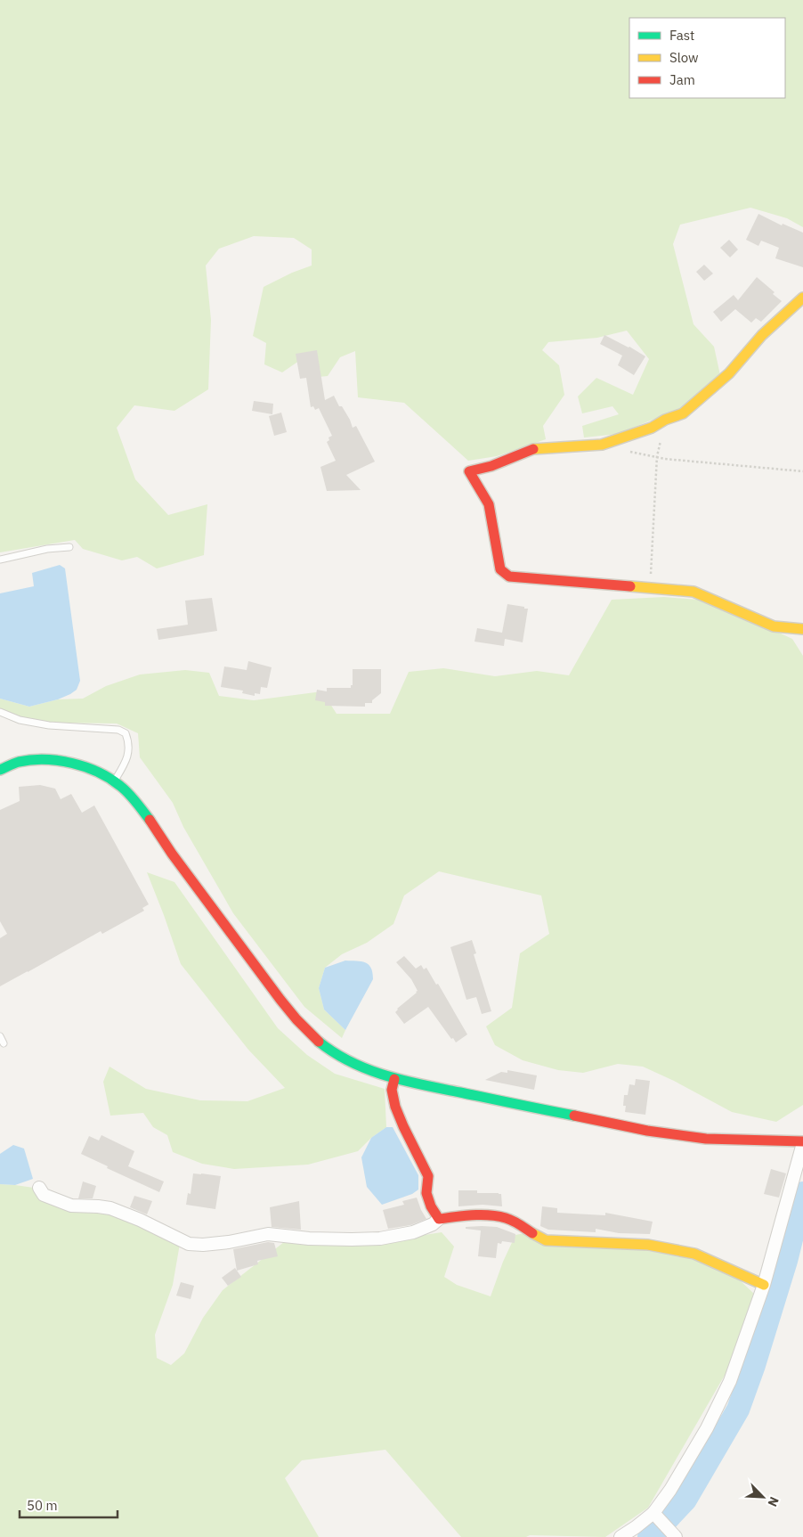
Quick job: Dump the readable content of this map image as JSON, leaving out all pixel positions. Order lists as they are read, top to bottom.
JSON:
{
  "legend": ["Fast", "Slow", "Jam"],
  "scale_bar": "50 m",
  "north": "bottom right"
}
